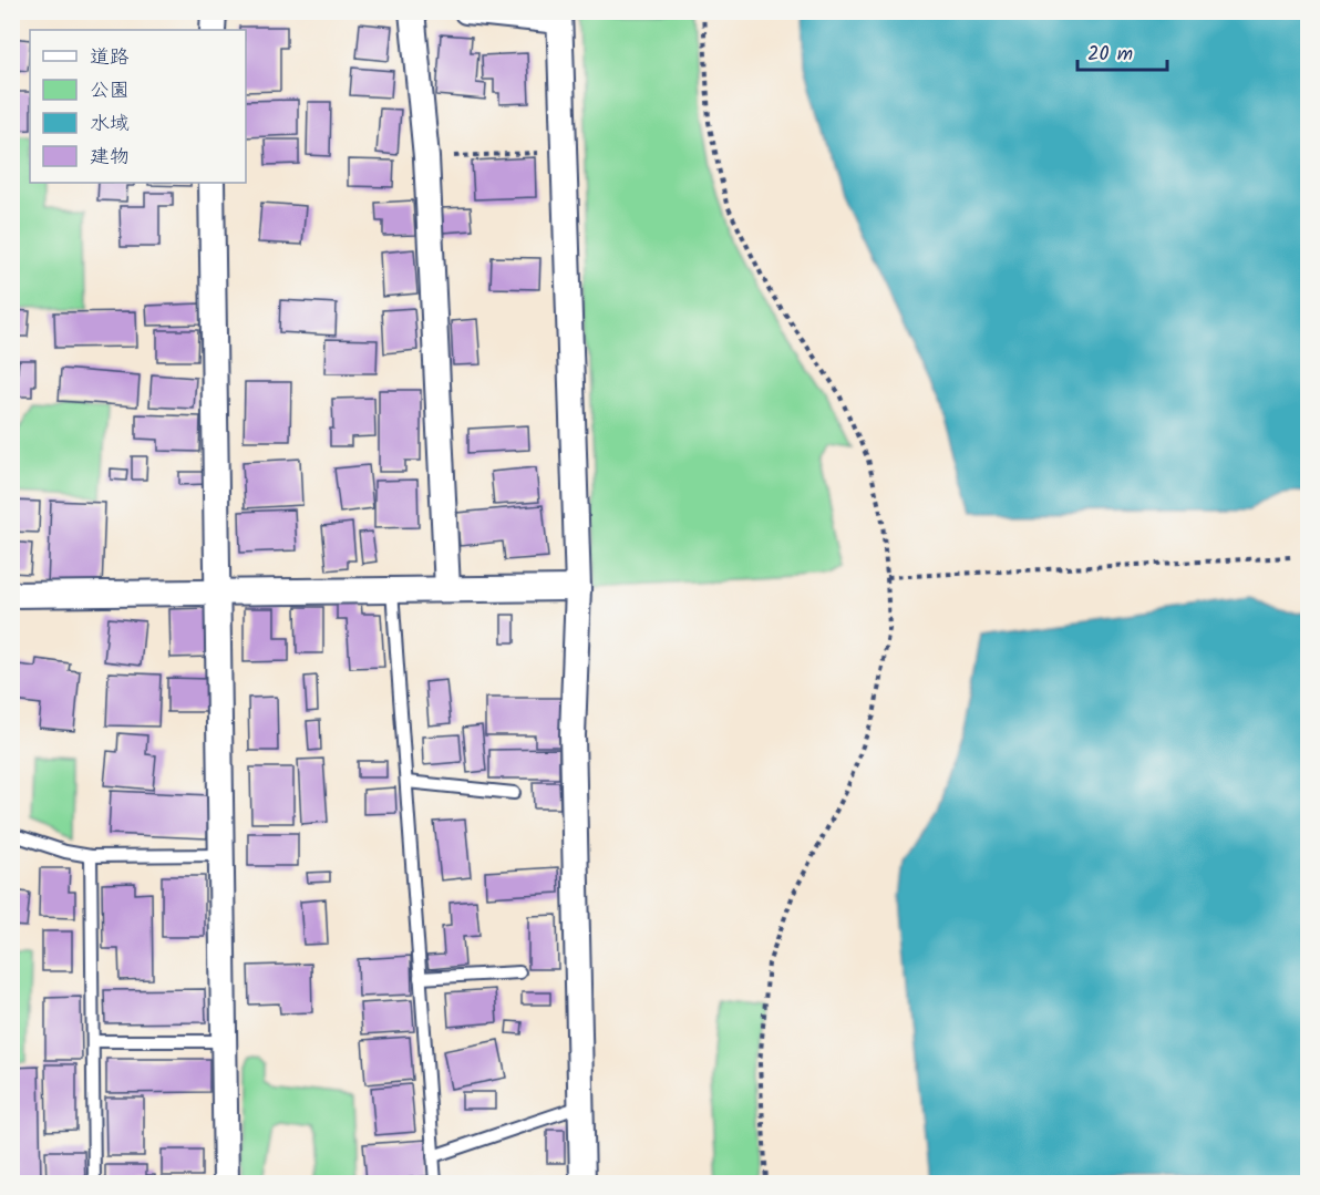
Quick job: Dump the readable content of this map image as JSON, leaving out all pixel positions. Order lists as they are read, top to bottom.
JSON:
{
  "legend": [
    "道路",
    "公園",
    "水域",
    "建物"
  ],
  "scale_bar": "20 m"
}
